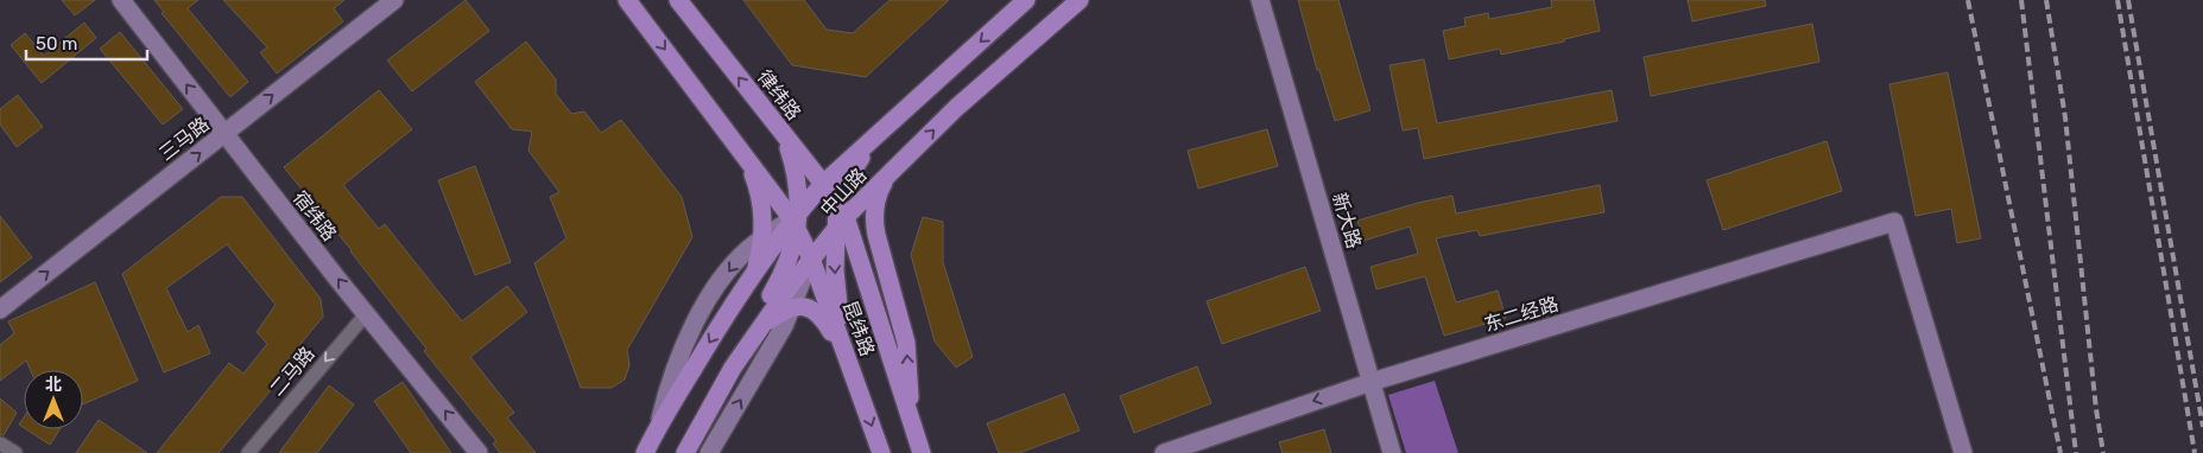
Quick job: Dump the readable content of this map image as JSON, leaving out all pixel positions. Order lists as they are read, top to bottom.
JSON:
{
  "streets": {
    "main road": ["律纬路", "中山路", "昆纬路"],
    "street": [
      "三马路",
      "宿纬路",
      "新大路",
      "东二经路",
      "二马路"
    ]
  },
  "crossings": [
    ["律纬路", "中山路"],
    ["律纬路", "昆纬路"],
    ["三马路", "宿纬路"],
    ["中山路", "昆纬路"],
    ["宿纬路", "二马路"],
    ["新大路", "东二经路"]
  ],
  "one_way": ["三马路", "宿纬路", "二马路"],
  "scale_bar": "50 m",
  "north": "top"
}
